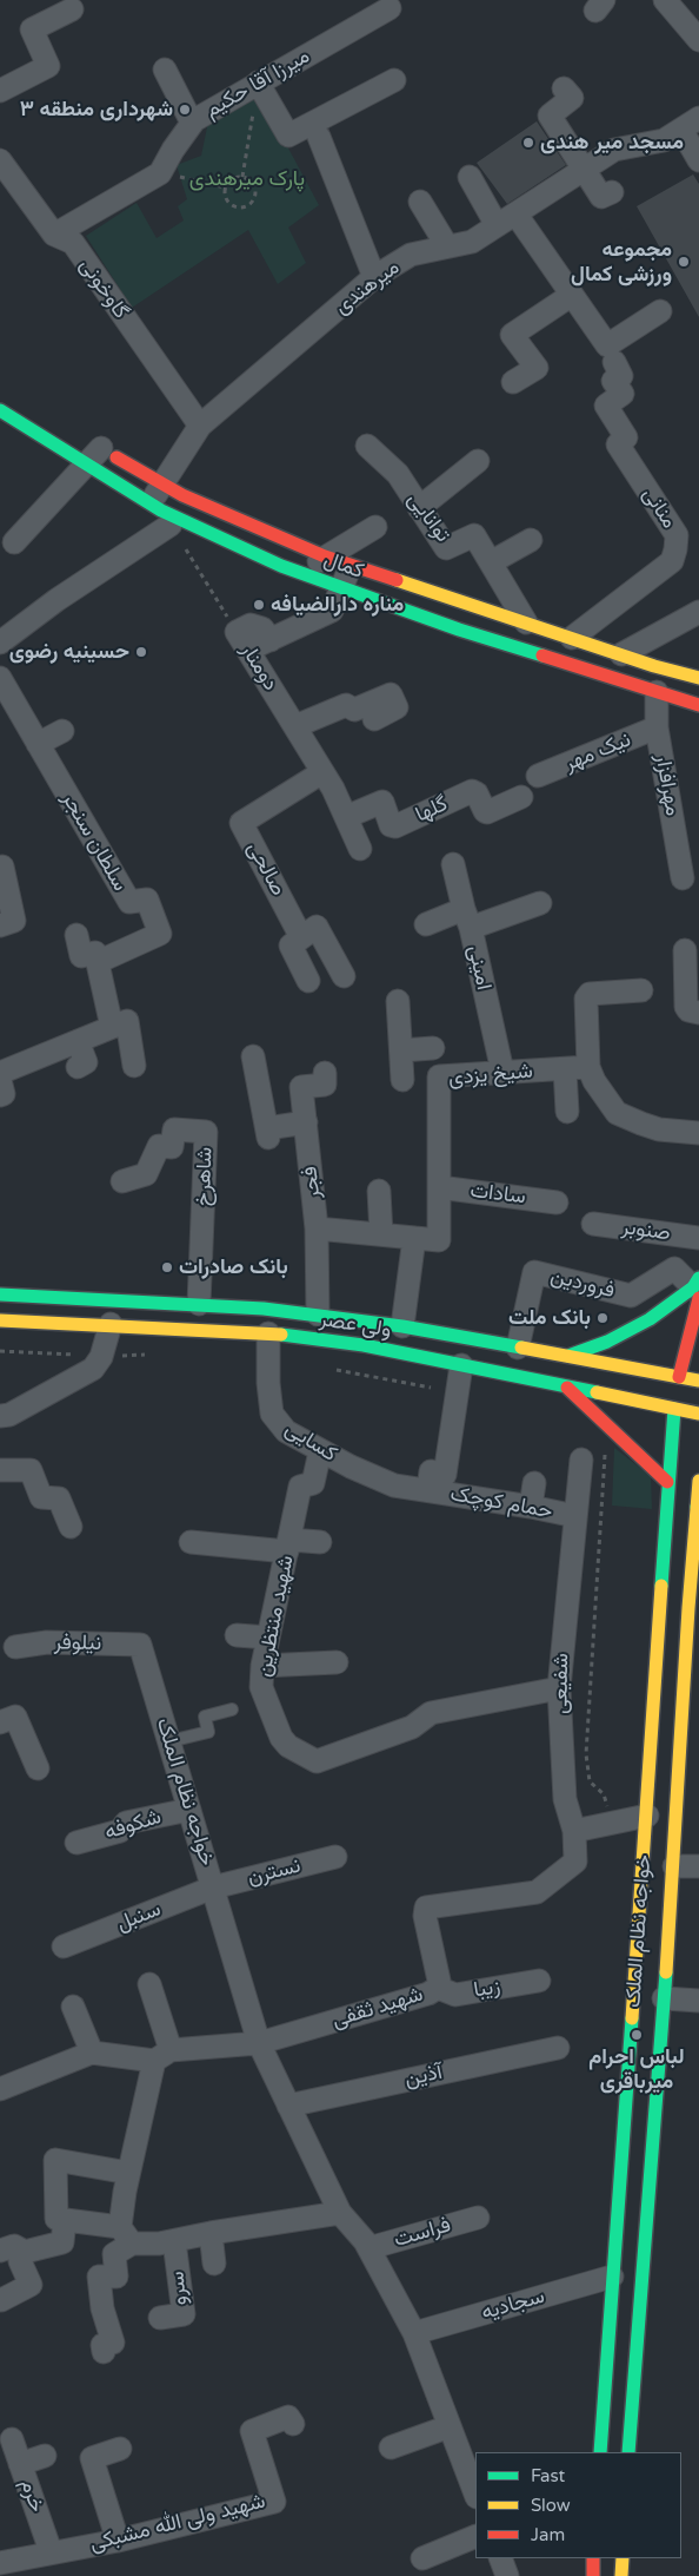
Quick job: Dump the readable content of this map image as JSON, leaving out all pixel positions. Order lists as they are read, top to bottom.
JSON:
{
  "streets": {
    "main road": ["کمال", "ولی عصر", "خواجه نظام الملک"],
    "street": [
      "میرزا آقا حکیم",
      "میرهندی",
      "گاوخونی",
      "منانی",
      "توانایی",
      "دومنار",
      "نیک مهر",
      "مهرافزار",
      "گلها",
      "سلطان سنجر",
      "صالحی",
      "امینی",
      "شیخ یزدی",
      "شاهرخ",
      "فجر",
      "سادات",
      "صنوبر",
      "فروردین",
      "کسایی",
      "حمام کوچک",
      "شهید منتظرین",
      "نیلوفر",
      "شفیعی",
      "شکوفه",
      "نسترن",
      "سنبل",
      "زیبا",
      "شهید ثقفی",
      "آذین",
      "فراست",
      "سرو",
      "سجادیه",
      "خرم",
      "شهید ولی الله مشبکی"
    ]
  },
  "crossings": [
    ["میرهندی", "گاوخونی"],
    ["میرهندی", "کمال"],
    ["منانی", "کمال"],
    ["توانایی", "کمال"],
    ["کمال", "مهرافزار"],
    ["دومنار", "گلها"],
    ["دومنار", "صالحی"],
    ["نیک مهر", "مهرافزار"],
    ["امینی", "شیخ یزدی"],
    ["شیخ یزدی", "فجر"],
    ["شیخ یزدی", "سادات"],
    ["شاهرخ", "ولی عصر"],
    ["فجر", "ولی عصر"],
    ["فروردین", "ولی عصر"],
    ["فروردین", "خواجه نظام الملک"],
    ["ولی عصر", "کسایی"],
    ["ولی عصر", "خواجه نظام الملک"],
    ["کسایی", "حمام کوچک"],
    ["کسایی", "شهید منتظرین"],
    ["حمام کوچک", "شفیعی"],
    ["شهید منتظرین", "شفیعی"],
    ["نیلوفر", "خواجه نظام الملک"],
    ["شفیعی", "شهید ثقفی"],
    ["خواجه نظام الملک", "شکوفه"],
    ["خواجه نظام الملک", "نسترن"],
    ["خواجه نظام الملک", "سنبل"],
    ["خواجه نظام الملک", "شهید ثقفی"],
    ["خواجه نظام الملک", "آذین"],
    ["خواجه نظام الملک", "فراست"],
    ["خواجه نظام الملک", "سجادیه"],
    ["نسترن", "سنبل"],
    ["زیبا", "شهید ثقفی"],
    ["خرم", "شهید ولی الله مشبکی"]
  ],
  "parks": ["پارک میرهندی"],
  "places": [
    "شهرداری منطقه ۳",
    "مسجد میر هندی",
    "مجموعه ورزشی کمال",
    "مناره دارالضیافه",
    "حسینیه رضوی",
    "بانک صادرات",
    "بانک ملت",
    "لباس احرام میرباقری"
  ],
  "legend": ["Fast", "Slow", "Jam"]
}
